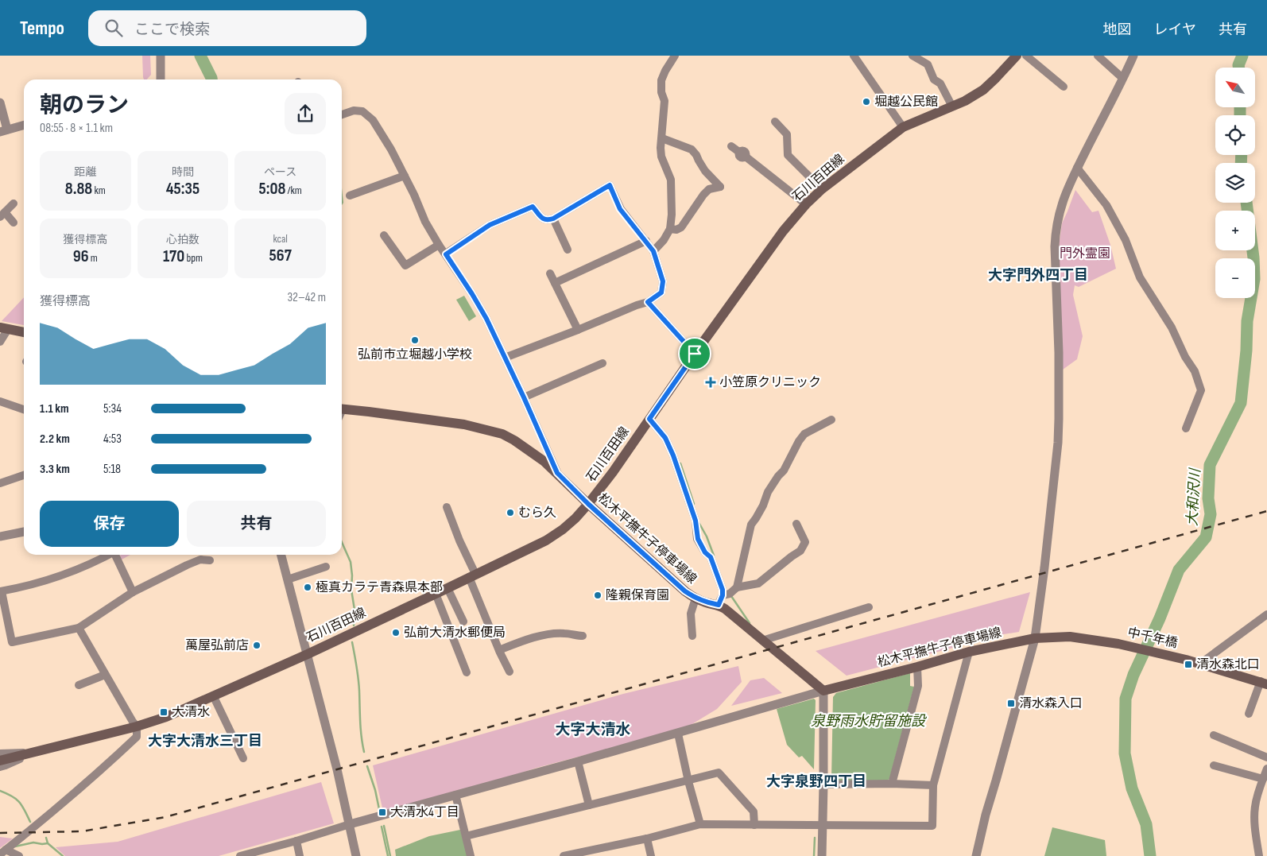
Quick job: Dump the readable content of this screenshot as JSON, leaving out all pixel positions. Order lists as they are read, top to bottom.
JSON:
{
  "streets": {
    "main road": ["石川百田線", "松木平撫牛子停車場線", "中千年橋"]
  },
  "crossings": [
    ["石川百田線", "松木平撫牛子停車場線"],
    ["松木平撫牛子停車場線", "中千年橋"]
  ],
  "districts": [
    "大字門外四丁目",
    "大字大清水",
    "大字大清水三丁目",
    "大字泉野四丁目"
  ],
  "water": ["大和沢川", "泉野雨水貯留施設"],
  "parks": ["門外霊園"],
  "places": {
    "other": [
      "堀越公民館",
      "弘前市立堀越小学校",
      "むら久",
      "極真カラテ青森県本部",
      "隆親保育園",
      "弘前大清水郵便局",
      "萬屋弘前店"
    ],
    "health": ["小笠原クリニック"],
    "transit": [
      "清水森北口",
      "清水森入口",
      "大清水",
      "大清水4丁目"
    ]
  },
  "north": "top left",
  "page": {
    "header": "Tempo",
    "search": "ここで検索",
    "nav": ["地図", "レイヤ", "共有"],
    "map_buttons": ["+", "−"],
    "heading": ["朝のラン", "08:55 · 8 × 1.1 km"],
    "stats": [
      ["距離", "8.88 km"],
      ["時間", "45:35"],
      ["ペース", "5:08 /km"],
      ["獲得標高", "96 m"],
      ["心拍数", "170 bpm"],
      ["kcal", "567"]
    ],
    "chart": ["獲得標高", "32–42 m"],
    "list": [
      {
        "name": "1.1 km",
        "note": "5:34"
      },
      {
        "name": "2.2 km",
        "note": "4:53"
      },
      {
        "name": "3.3 km",
        "note": "5:18"
      }
    ],
    "buttons": ["保存", "共有"]
  }
}
